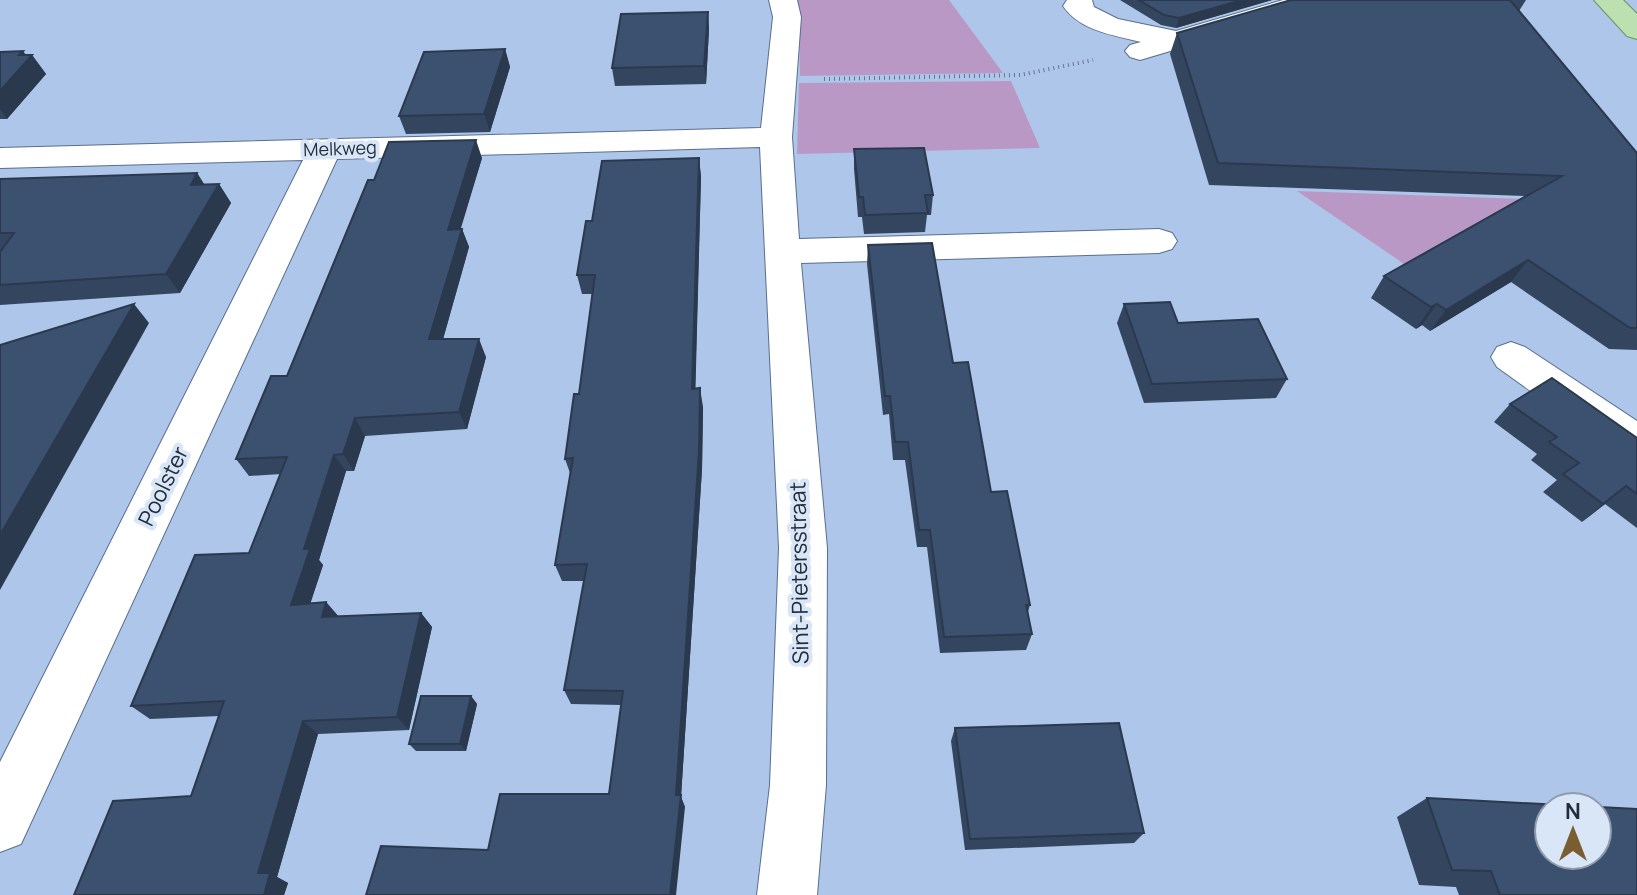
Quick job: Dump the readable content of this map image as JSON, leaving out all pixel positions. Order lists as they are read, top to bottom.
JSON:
{
  "streets": {
    "street": ["Melkweg", "Poolster", "Sint-Pietersstraat"]
  },
  "crossings": [
    ["Melkweg", "Poolster"],
    ["Melkweg", "Sint-Pietersstraat"]
  ],
  "north": "top"
}
